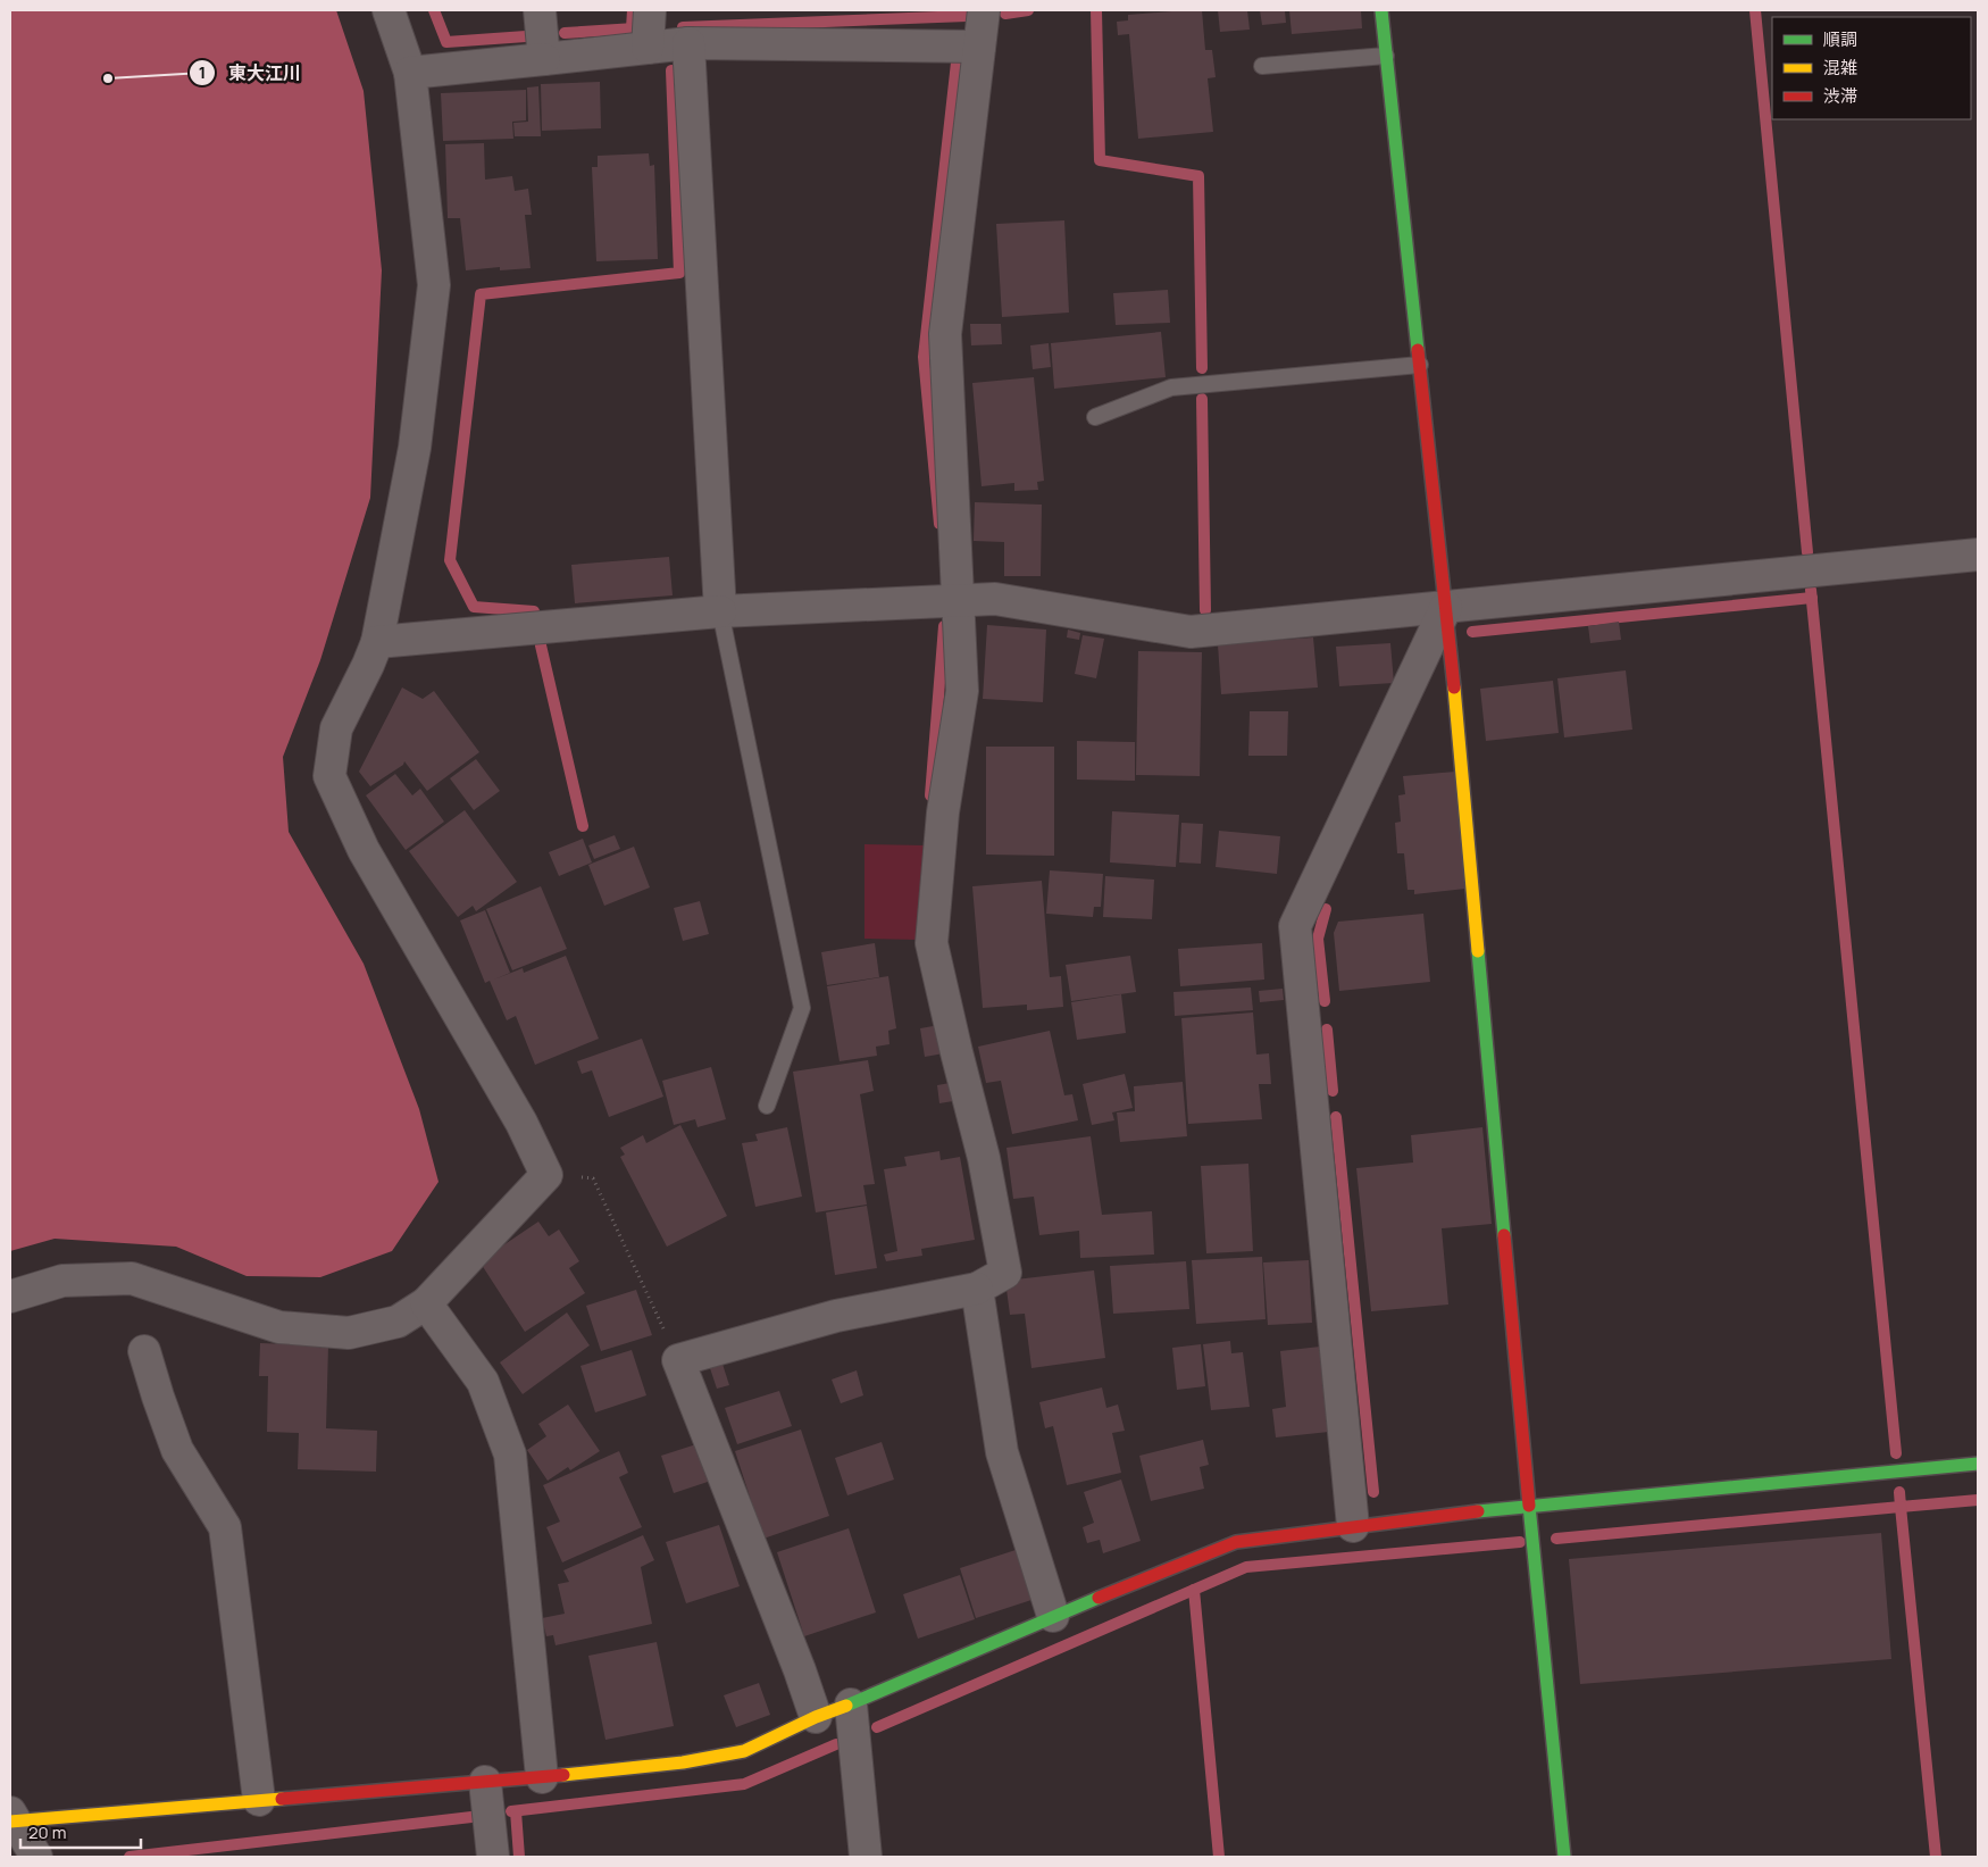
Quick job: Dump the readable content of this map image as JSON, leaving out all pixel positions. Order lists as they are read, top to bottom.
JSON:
{
  "places": ["東大江川"],
  "legend": ["順調", "混雑", "渋滞"],
  "scale_bar": "20 m"
}
